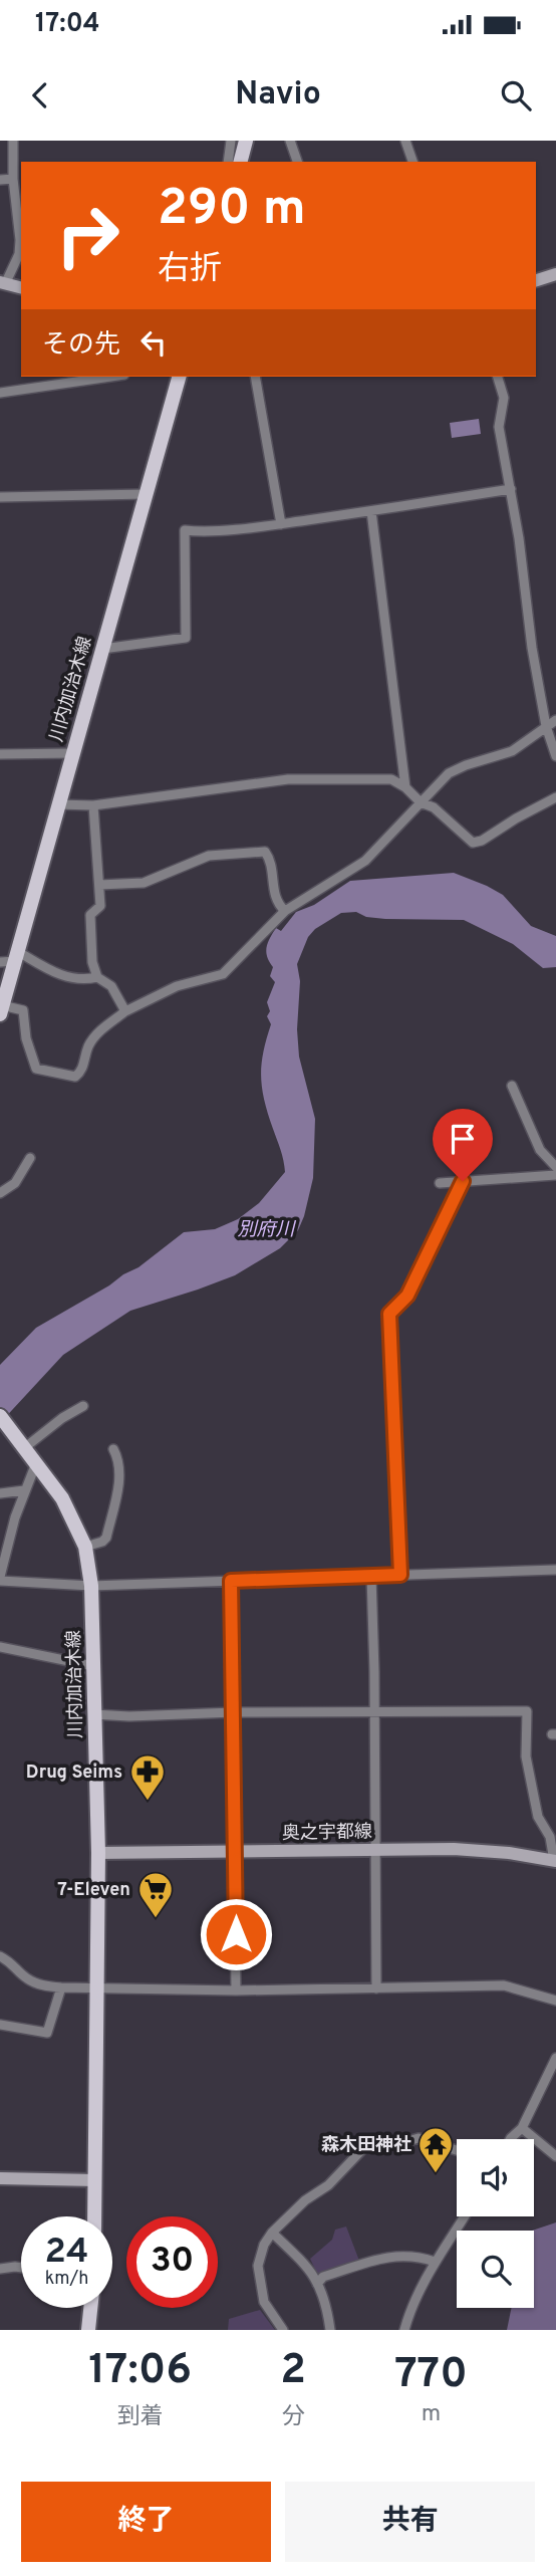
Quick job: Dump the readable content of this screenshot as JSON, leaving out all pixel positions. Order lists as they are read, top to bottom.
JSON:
{
  "streets": {
    "main road": ["川内加治木線"],
    "street": ["奥之宇都線"]
  },
  "crossings": [
    ["川内加治木線", "奥之宇都線"]
  ],
  "water": ["別府川"],
  "places": {
    "pharmacy": ["Drug Seims"],
    "supermarket": ["7-Eleven"],
    "temple": ["森木田神社"]
  },
  "page": {
    "status": "17:04",
    "header": "Navio",
    "turn": ["290 m", "右折"],
    "then": "その先",
    "speed": "24 km/h",
    "limit": "30",
    "eta": [
      "17:06",
      "到着",
      "2",
      "分",
      "770",
      "m"
    ],
    "buttons": ["終了", "共有"]
  }
}
